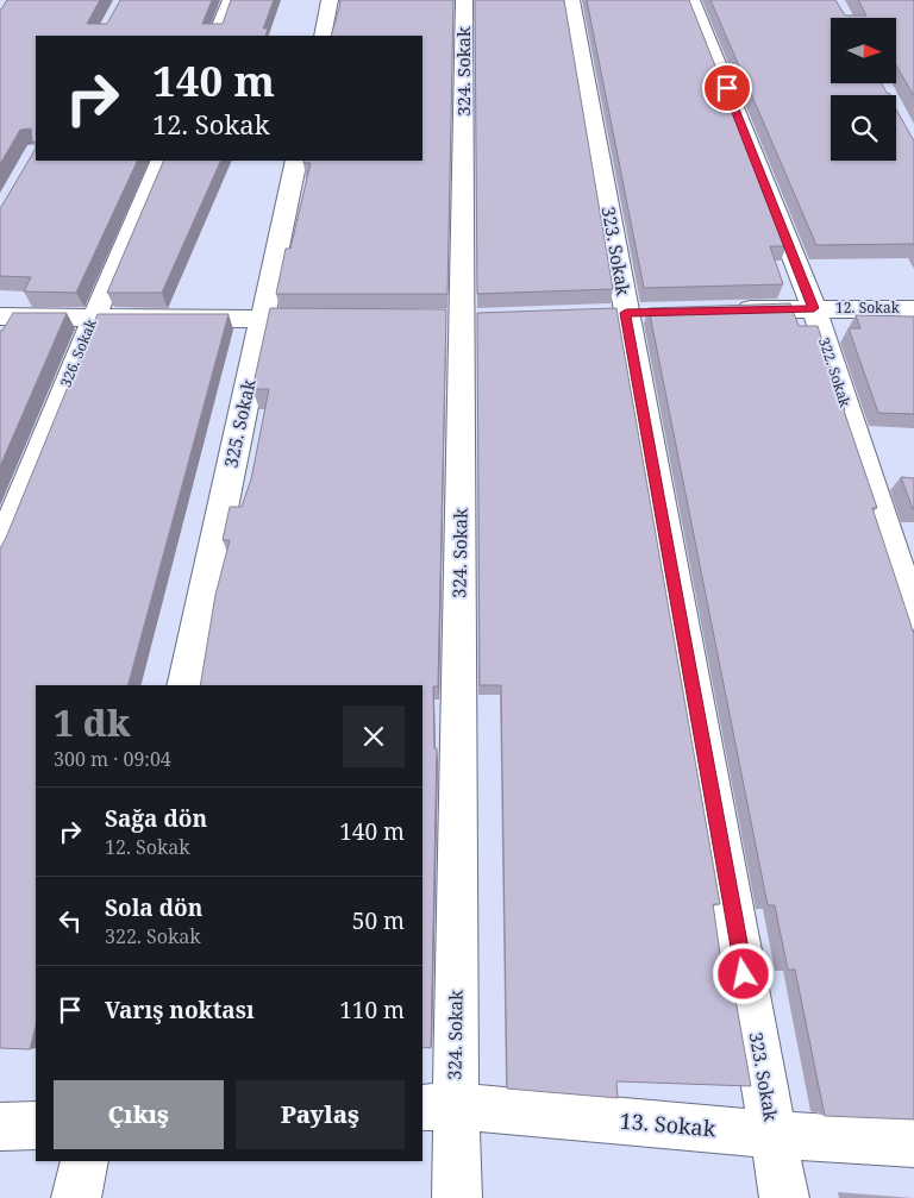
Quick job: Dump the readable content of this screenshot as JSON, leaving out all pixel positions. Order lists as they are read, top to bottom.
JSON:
{
  "streets": {
    "street": [
      "324. Sokak",
      "323. Sokak",
      "12. Sokak",
      "326. Sokak",
      "322. Sokak",
      "325. Sokak",
      "13. Sokak"
    ]
  },
  "crossings": [
    ["324. Sokak", "13. Sokak"],
    ["323. Sokak", "13. Sokak"],
    ["12. Sokak", "322. Sokak"]
  ],
  "north": "right",
  "page": {
    "turn": ["140 m", "12. Sokak"],
    "heading": ["1 dk", "300 m · 09:04"],
    "list": [
      {
        "name": "Sağa dön",
        "note": "12. Sokak",
        "value": "140 m"
      },
      {
        "name": "Sola dön",
        "note": "322. Sokak",
        "value": "50 m"
      },
      {
        "name": "Varış noktası",
        "value": "110 m"
      }
    ],
    "buttons": ["Çıkış", "Paylaş"]
  }
}
